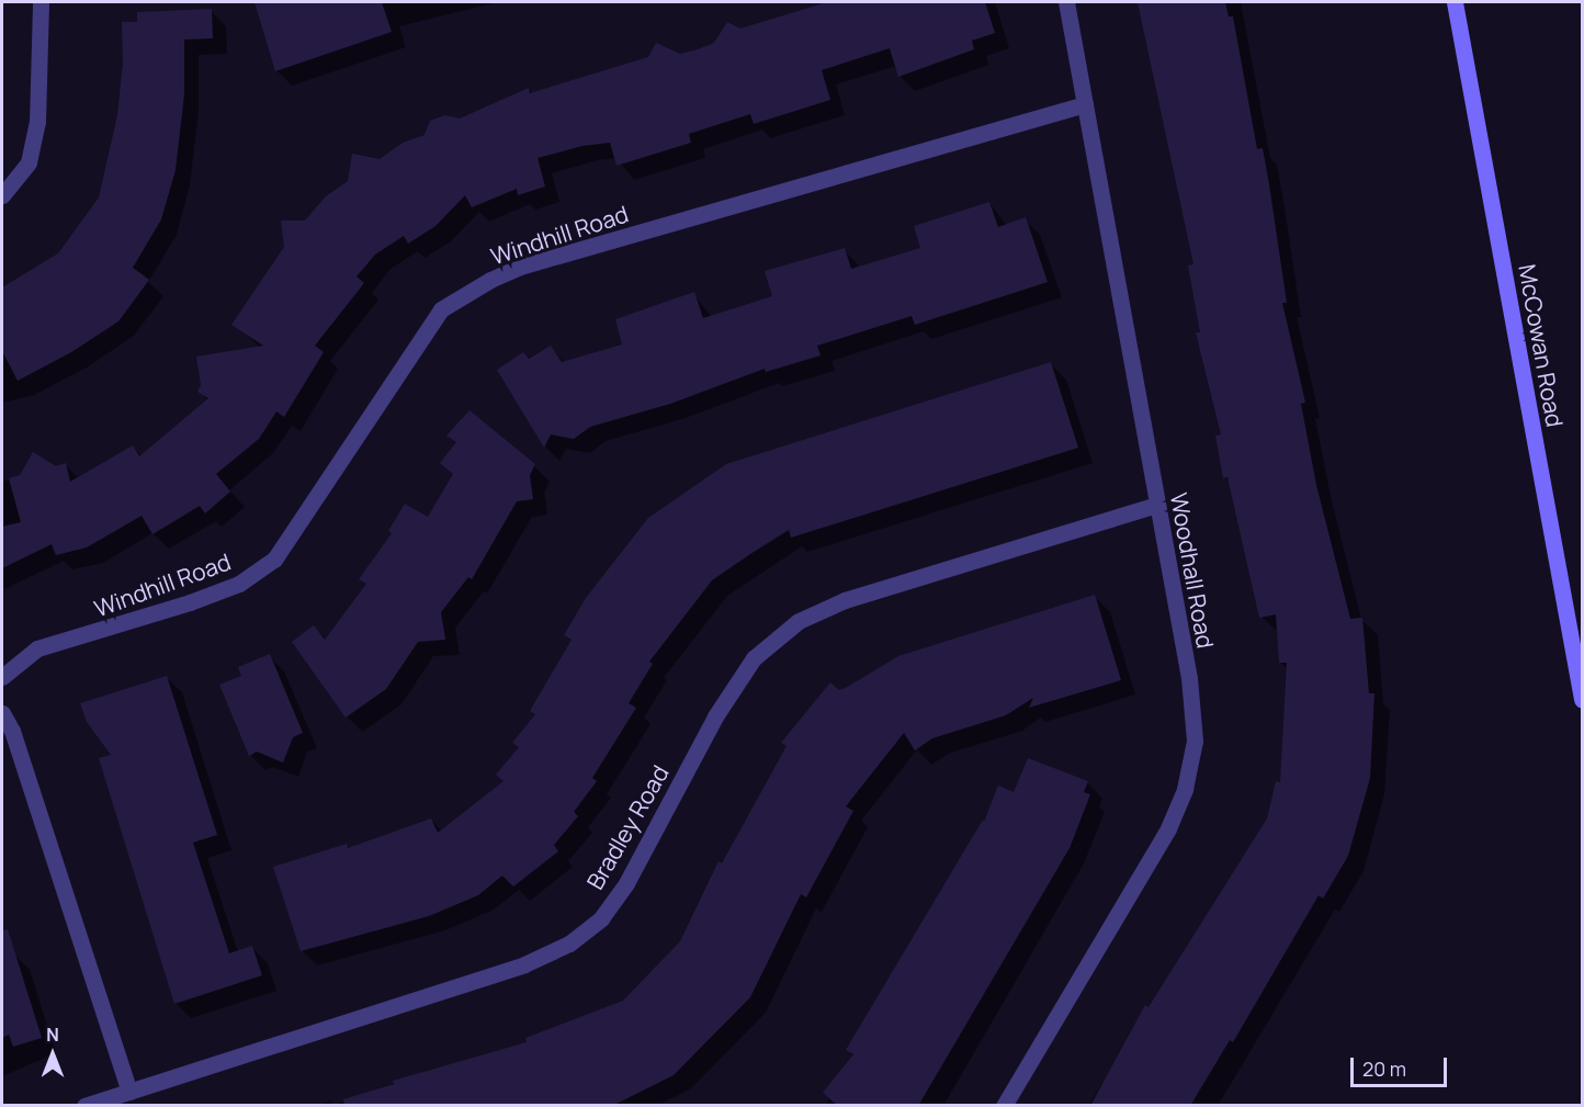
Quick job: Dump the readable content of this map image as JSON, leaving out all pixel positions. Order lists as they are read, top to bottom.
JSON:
{
  "streets": {
    "main road": ["McCowan Road"],
    "street": ["Windhill Road", "Woodhall Road", "Bradley Road"]
  },
  "crossings": [
    ["Windhill Road", "Woodhall Road"],
    ["Woodhall Road", "Bradley Road"]
  ],
  "scale_bar": "20 m",
  "north": "top"
}
